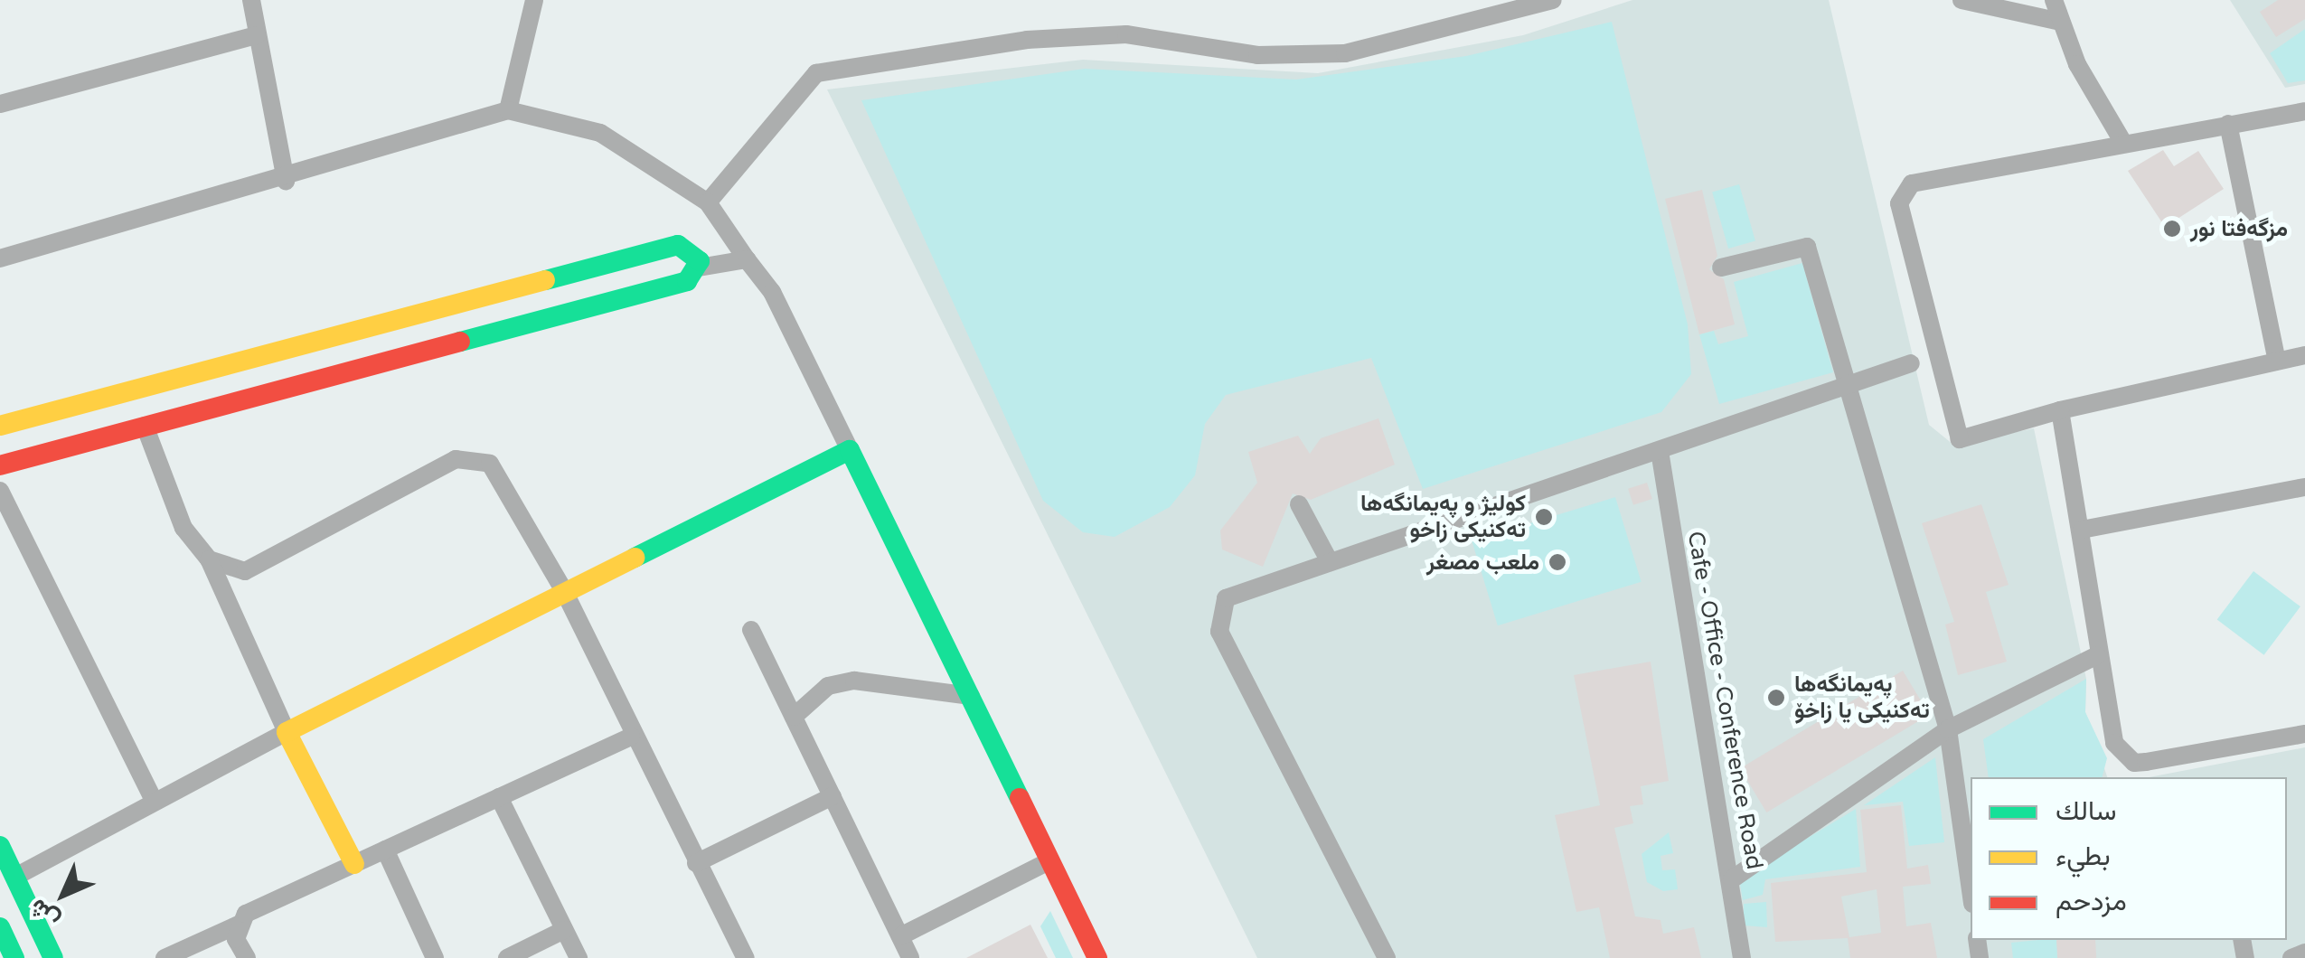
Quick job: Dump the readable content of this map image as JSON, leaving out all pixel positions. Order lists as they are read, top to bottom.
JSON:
{
  "streets": {
    "street": ["Cafe - Office - Conference Road"]
  },
  "places": [
    "مزگەفتا نور",
    "كوليژ و په‌يمانگه‌ها ته‌كنيكى زاخو",
    "ملعب مصغر",
    "پەیمانگەها تەکنیکی یا زاخۆ"
  ],
  "legend": ["سالك", "بطيء", "مزدحم"],
  "north": "bottom left"
}
